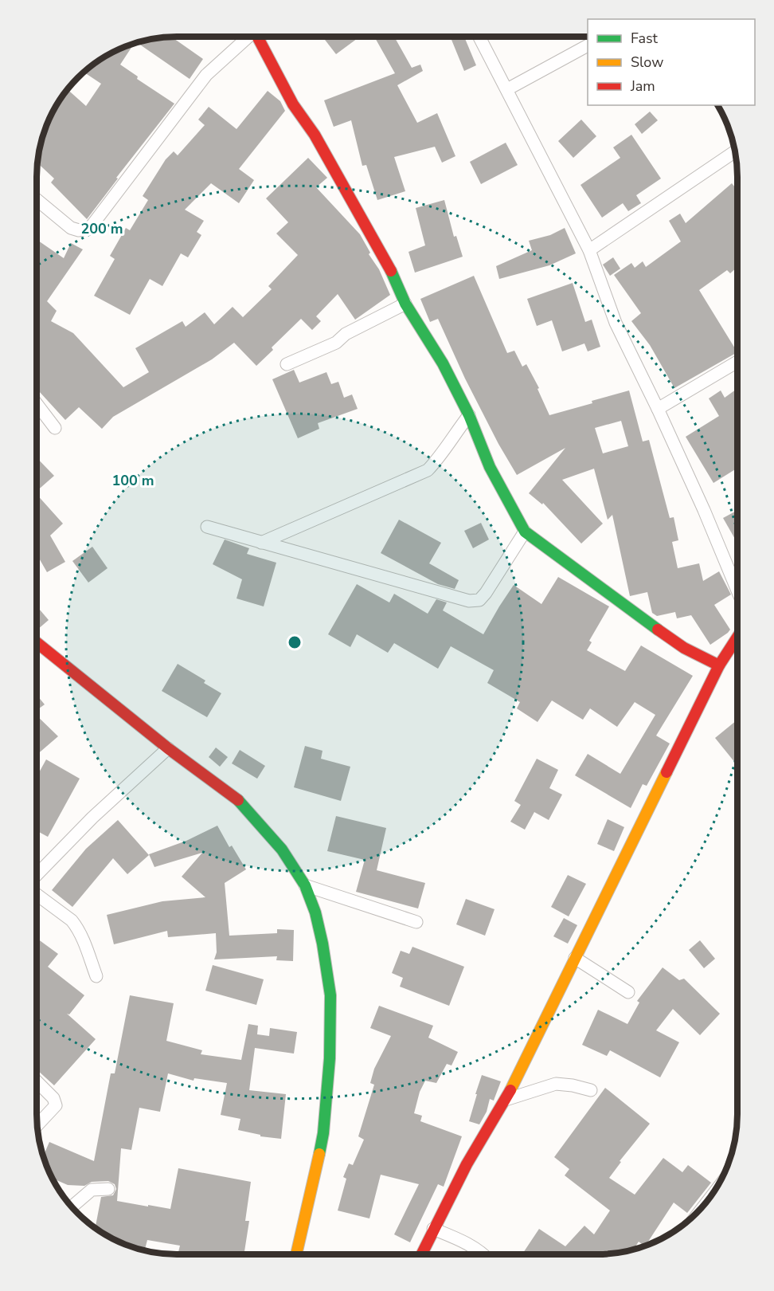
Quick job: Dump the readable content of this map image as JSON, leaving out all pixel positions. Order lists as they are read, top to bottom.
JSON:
{
  "legend": ["Fast", "Slow", "Jam"],
  "rings": ["200 m", "100 m"]
}
